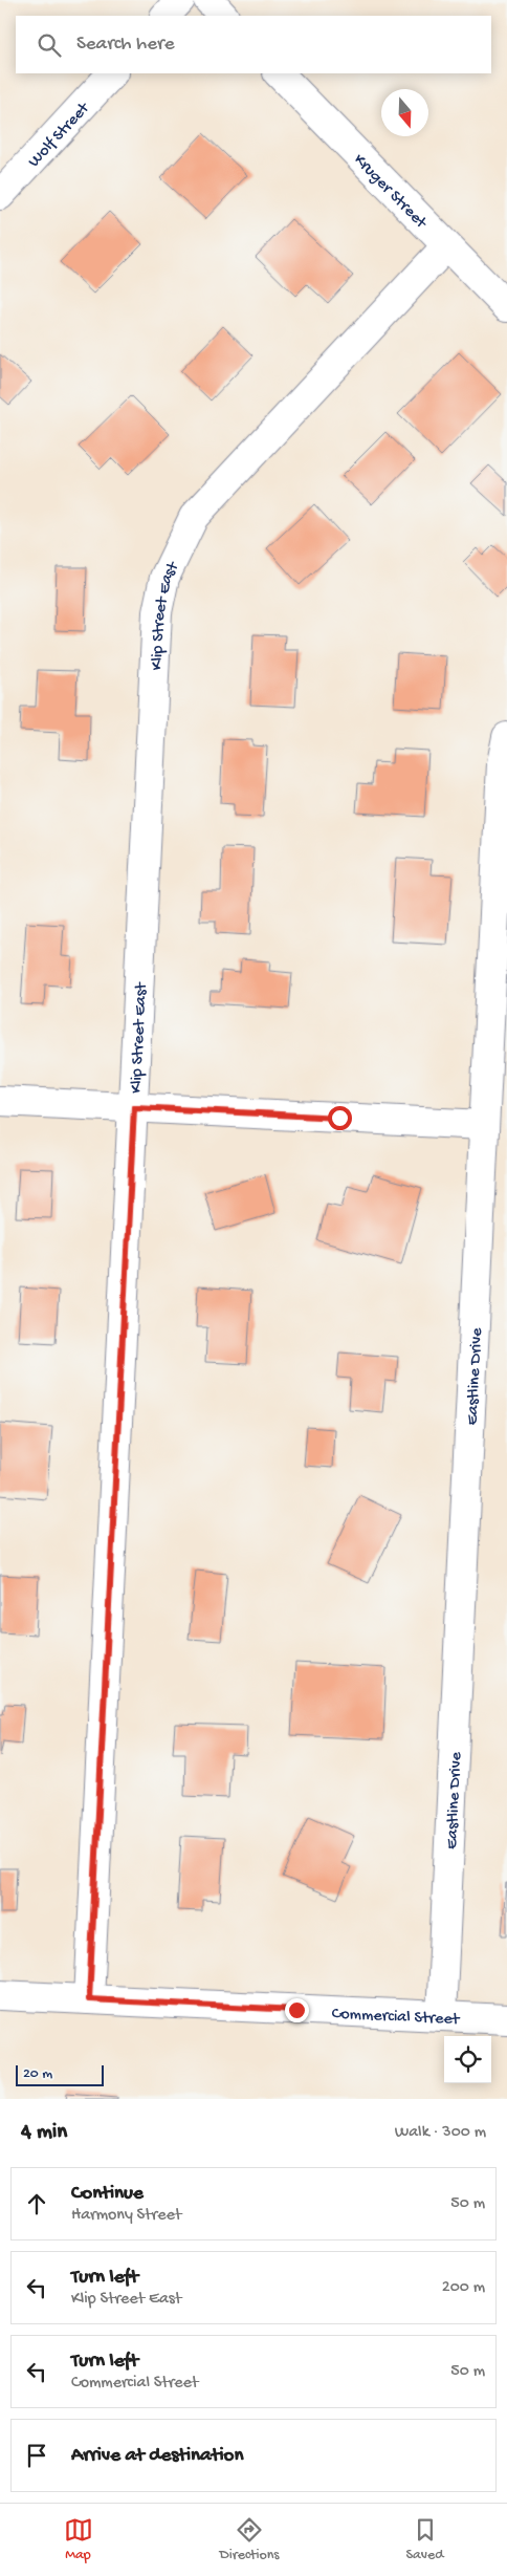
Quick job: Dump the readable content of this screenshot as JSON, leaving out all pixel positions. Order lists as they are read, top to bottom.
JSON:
{
  "streets": {
    "street": [
      "Wolf Street",
      "Kruger Street",
      "Klip Street East",
      "Eastline Drive",
      "Commercial Street"
    ]
  },
  "crossings": [
    ["Kruger Street", "Klip Street East"],
    ["Klip Street East", "Commercial Street"],
    ["Eastline Drive", "Commercial Street"]
  ],
  "scale_bar": "20 m",
  "north": "bottom",
  "page": {
    "search": "Search here",
    "scale": "20 m",
    "heading": ["4 min", "Walk · 300 m"],
    "list": [
      ["Continue", "Harmony Street", "50 m"],
      ["Turn left", "Klip Street East", "200 m"],
      ["Turn left", "Commercial Street", "50 m"],
      "Arrive at destination"
    ],
    "nav": ["Map", "Directions", "Saved"]
  }
}
